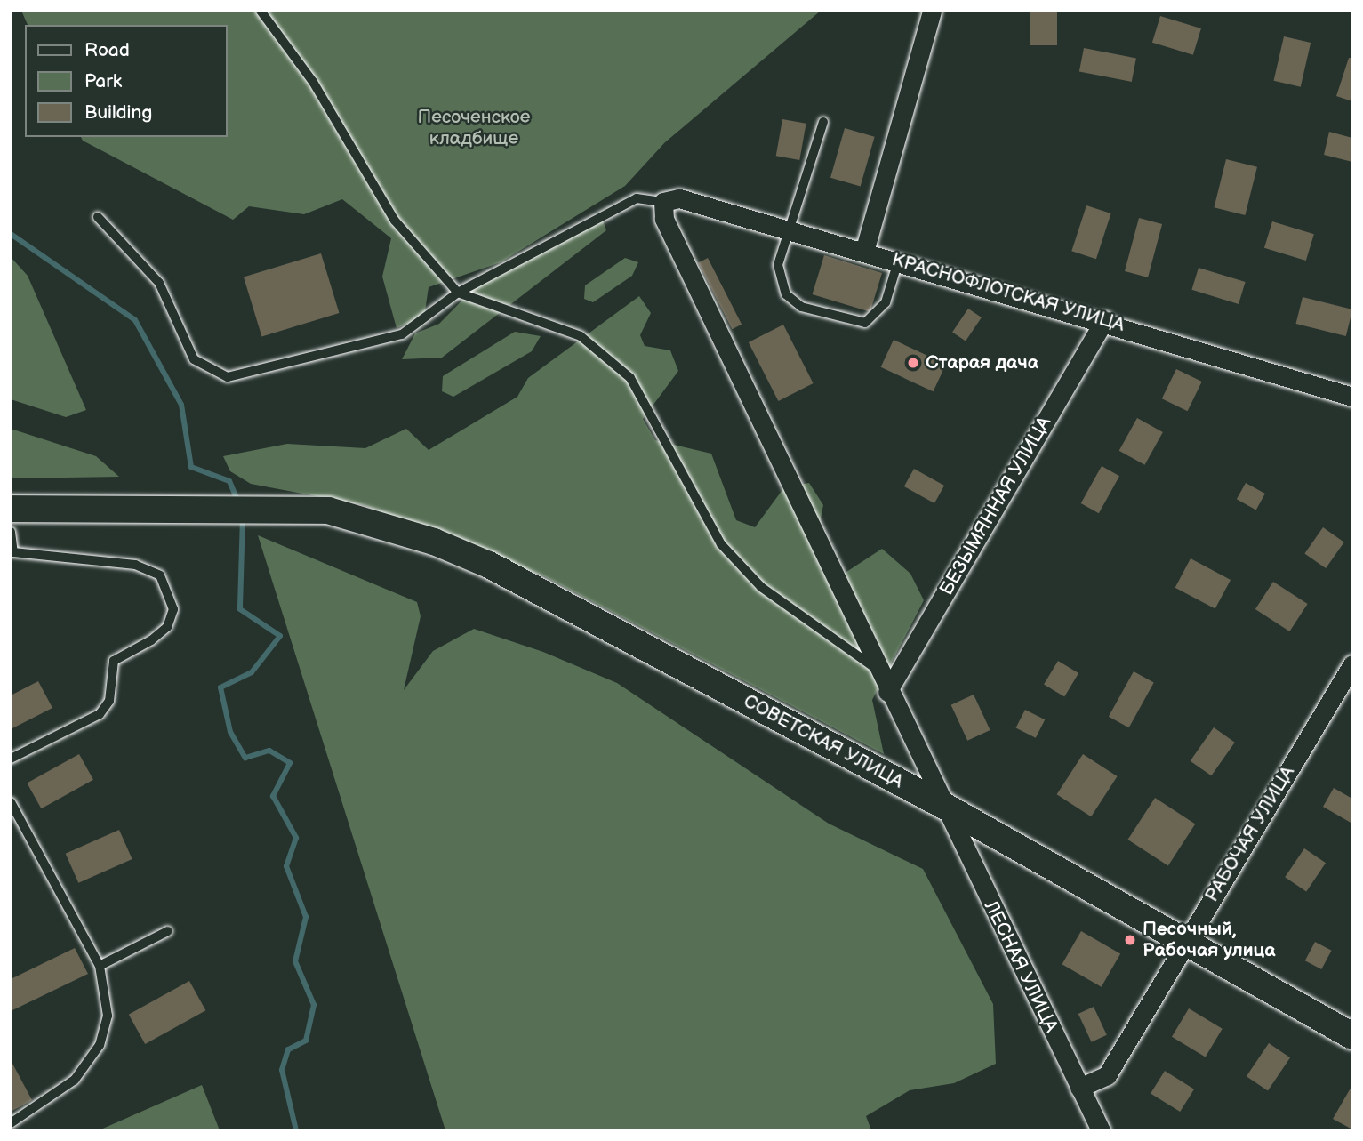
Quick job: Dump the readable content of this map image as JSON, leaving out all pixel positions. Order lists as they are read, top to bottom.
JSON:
{
  "streets": {
    "main road": ["СОВЕТСКАЯ УЛИЦА"],
    "street": [
      "КРАСНОФЛОТСКАЯ УЛИЦА",
      "БЕЗЫМЯННАЯ УЛИЦА",
      "РАБОЧАЯ УЛИЦА",
      "ЛЕСНАЯ УЛИЦА"
    ]
  },
  "crossings": [
    ["КРАСНОФЛОТСКАЯ УЛИЦА", "БЕЗЫМЯННАЯ УЛИЦА"],
    ["КРАСНОФЛОТСКАЯ УЛИЦА", "ЛЕСНАЯ УЛИЦА"],
    ["БЕЗЫМЯННАЯ УЛИЦА", "ЛЕСНАЯ УЛИЦА"],
    ["СОВЕТСКАЯ УЛИЦА", "РАБОЧАЯ УЛИЦА"],
    ["СОВЕТСКАЯ УЛИЦА", "ЛЕСНАЯ УЛИЦА"],
    ["РАБОЧАЯ УЛИЦА", "ЛЕСНАЯ УЛИЦА"]
  ],
  "parks": ["Песоченское кладбище"],
  "places": ["Старая дача", "Песочный, Рабочая улица"],
  "legend": ["Road", "Park", "Building"]
}
